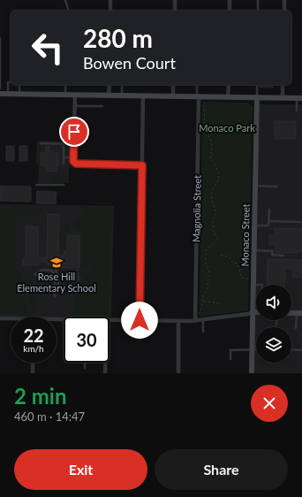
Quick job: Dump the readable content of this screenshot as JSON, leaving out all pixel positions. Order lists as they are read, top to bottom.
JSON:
{
  "streets": {
    "main road": ["Monaco Street"],
    "street": ["Magnolia Street"]
  },
  "parks": ["Monaco Park"],
  "places": {
    "school or university": ["Rose Hill Elementary School"]
  },
  "page": {
    "turn": ["280 m", "Bowen Court"],
    "speed": "22 km/h",
    "limit": "30",
    "heading": ["2 min", "460 m · 14:47"],
    "buttons": ["Exit", "Share"]
  }
}
